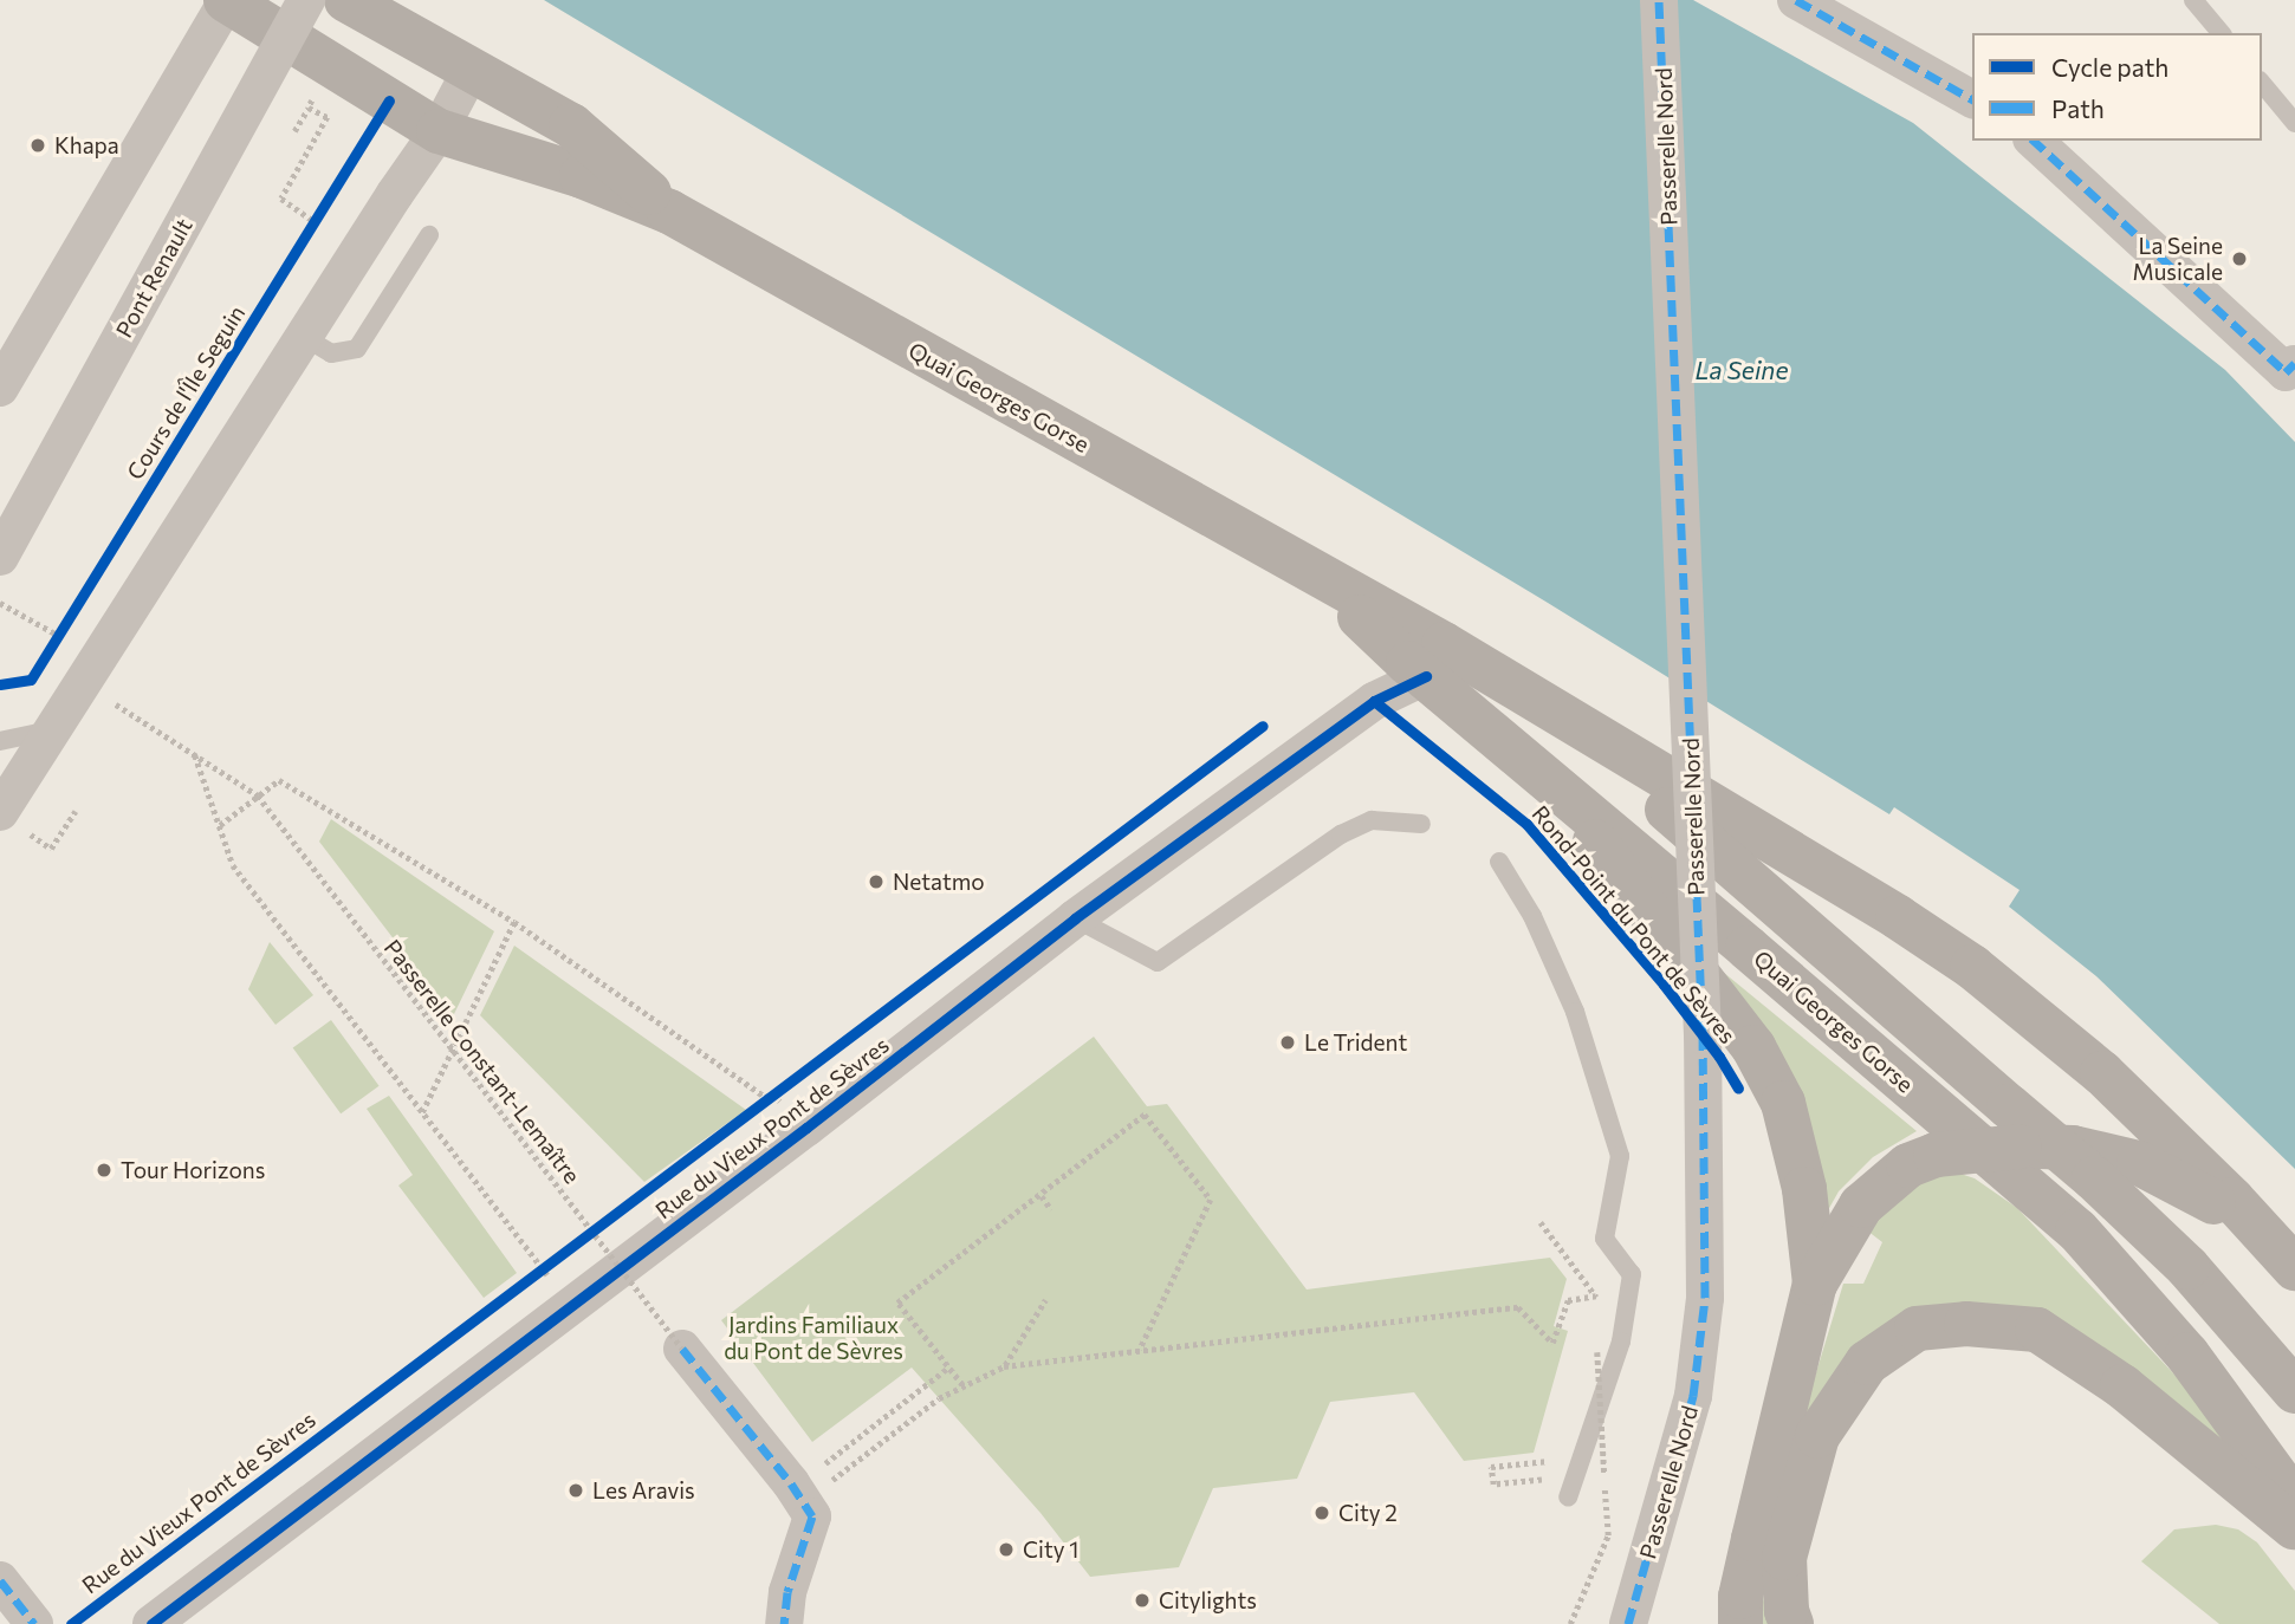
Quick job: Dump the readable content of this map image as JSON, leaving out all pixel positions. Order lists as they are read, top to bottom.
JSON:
{
  "streets": {
    "main road": ["Quai Georges Gorse"],
    "street": ["Passerelle Nord", "Pont Renault", "Rue du Vieux Pont de Sèvres"],
    "path": ["Passerelle Constant-Lemaître"],
    "cycle path": ["Cours de l'Île Seguin", "Rond-Point du Pont de Sèvres"]
  },
  "crossings": [
    ["Quai Georges Gorse", "Rue du Vieux Pont de Sèvres"]
  ],
  "water": ["La Seine"],
  "parks": ["Jardins Familiaux du Pont de Sèvres"],
  "places": [
    "Khapa",
    "La Seine Musicale",
    "Netatmo",
    "Le Trident",
    "Tour Horizons",
    "Les Aravis",
    "City 2",
    "City 1",
    "Citylights"
  ],
  "legend": ["Cycle path", "Path"]
}
